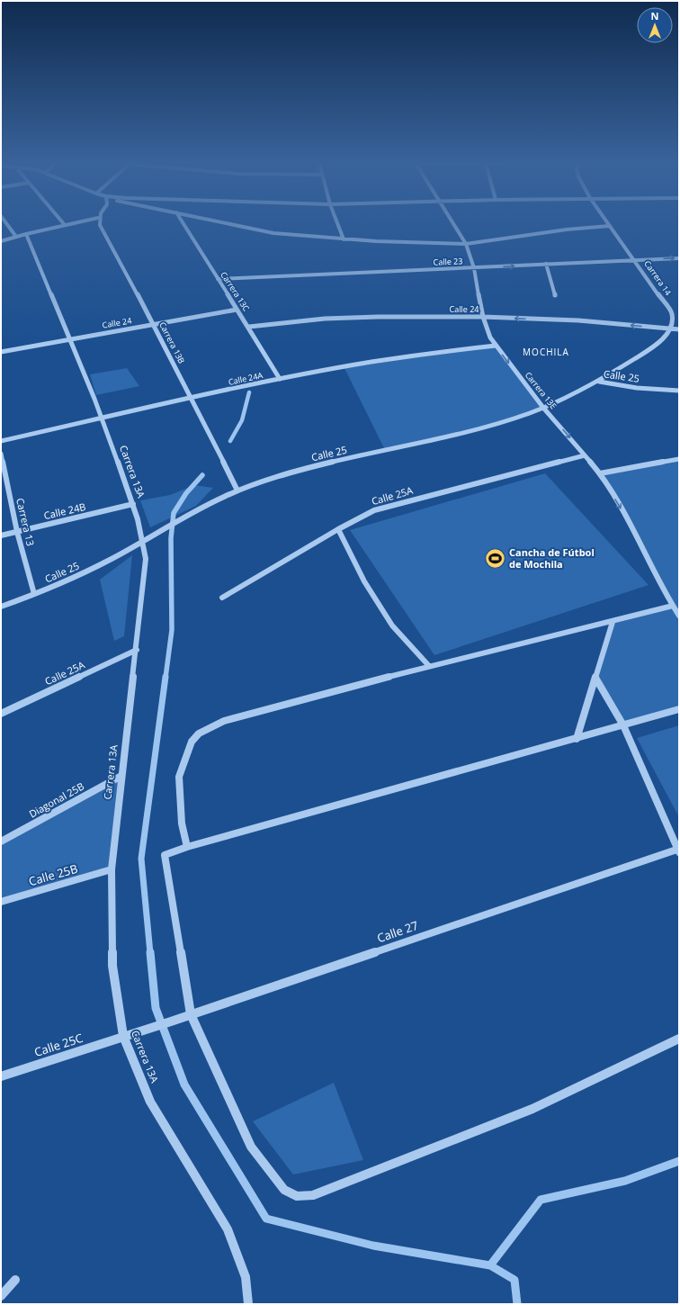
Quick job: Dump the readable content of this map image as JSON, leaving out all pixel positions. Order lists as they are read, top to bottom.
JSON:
{
  "streets": {
    "street": [
      "Calle 23",
      "Carrera 14",
      "Carrera 13C",
      "Calle 24",
      "Carrera 13B",
      "Calle 25",
      "Calle 24A",
      "Carrera 13E",
      "Carrera 13A",
      "Calle 25A",
      "Calle 24B",
      "Carrera 13",
      "Diagonal 25B",
      "Calle 25B",
      "Calle 27",
      "Calle 25C"
    ]
  },
  "crossings": [
    ["Calle 23", "Carrera 14"],
    ["Calle 23", "Carrera 13C"],
    ["Calle 23", "Carrera 13E"],
    ["Carrera 13C", "Calle 24"],
    ["Carrera 13C", "Calle 24A"],
    ["Calle 24", "Carrera 13B"],
    ["Calle 24", "Carrera 13E"],
    ["Calle 24", "Carrera 13A"],
    ["Carrera 13B", "Calle 25"],
    ["Carrera 13B", "Calle 24A"],
    ["Calle 25", "Carrera 13E"],
    ["Calle 25", "Carrera 13A"],
    ["Calle 25", "Carrera 13"],
    ["Calle 24A", "Carrera 13E"],
    ["Calle 24A", "Carrera 13A"],
    ["Carrera 13E", "Calle 25A"],
    ["Carrera 13A", "Calle 25A"],
    ["Carrera 13A", "Calle 24B"],
    ["Carrera 13A", "Diagonal 25B"],
    ["Carrera 13A", "Calle 25B"],
    ["Carrera 13A", "Calle 27"],
    ["Carrera 13A", "Calle 25C"],
    ["Calle 24B", "Carrera 13"],
    ["Calle 27", "Calle 25C"]
  ],
  "one_way": ["Carrera 13E"],
  "districts": ["MOCHILA"],
  "places": {
    "sports": ["Cancha de Fútbol de Mochila"]
  },
  "north": "top"
}
